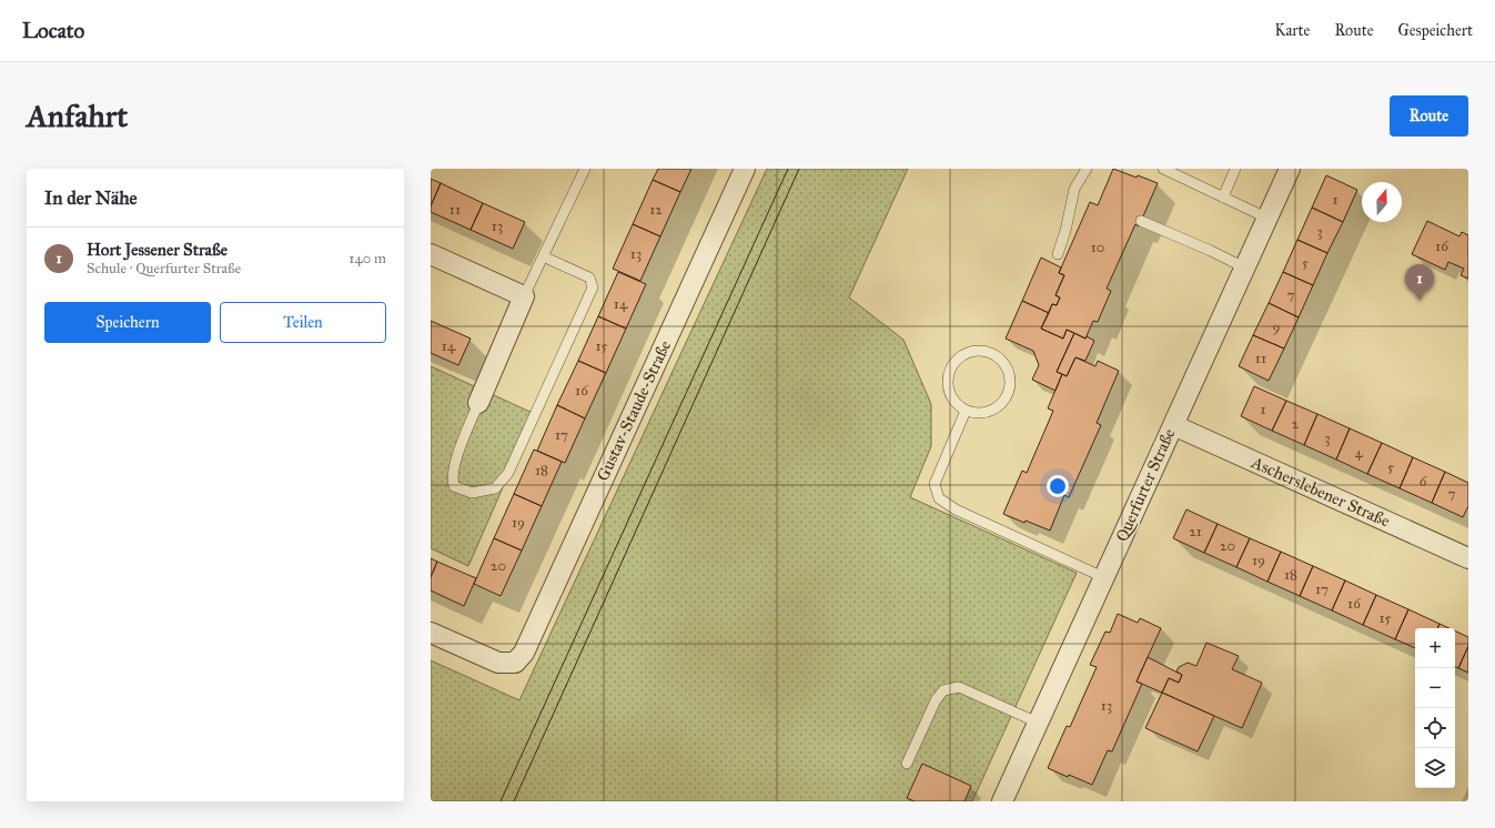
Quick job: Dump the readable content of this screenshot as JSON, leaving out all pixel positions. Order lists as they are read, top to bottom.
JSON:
{
  "streets": {
    "street": ["Gustav-Staude-Straße", "Querfurter Straße", "Ascherslebener Straße"]
  },
  "crossings": [
    ["Querfurter Straße", "Ascherslebener Straße"]
  ],
  "house_numbers": [
    "1",
    "11",
    "12",
    "13",
    "3",
    "16",
    "10",
    "13",
    "5",
    "7",
    "14",
    "9",
    "14",
    "15",
    "11",
    "16",
    "1",
    "2",
    "17",
    "3",
    "4",
    "5",
    "18",
    "6",
    "7",
    "19",
    "21",
    "20",
    "19",
    "20",
    "18",
    "17",
    "16",
    "15",
    "13"
  ],
  "north": "top",
  "page": {
    "header": "Locato",
    "nav": ["Karte", "Route", "Gespeichert"],
    "buttons": [
      "Route",
      ["Speichern", "Teilen"]
    ],
    "title": "Anfahrt",
    "heading": "In der Nähe",
    "list": [
      {
        "mark": "1",
        "name": "Hort Jessener Straße",
        "note": "Schule · Querfurter Straße",
        "value": "140 m"
      }
    ],
    "pins": "1",
    "map_buttons": ["+", "−"]
  }
}
